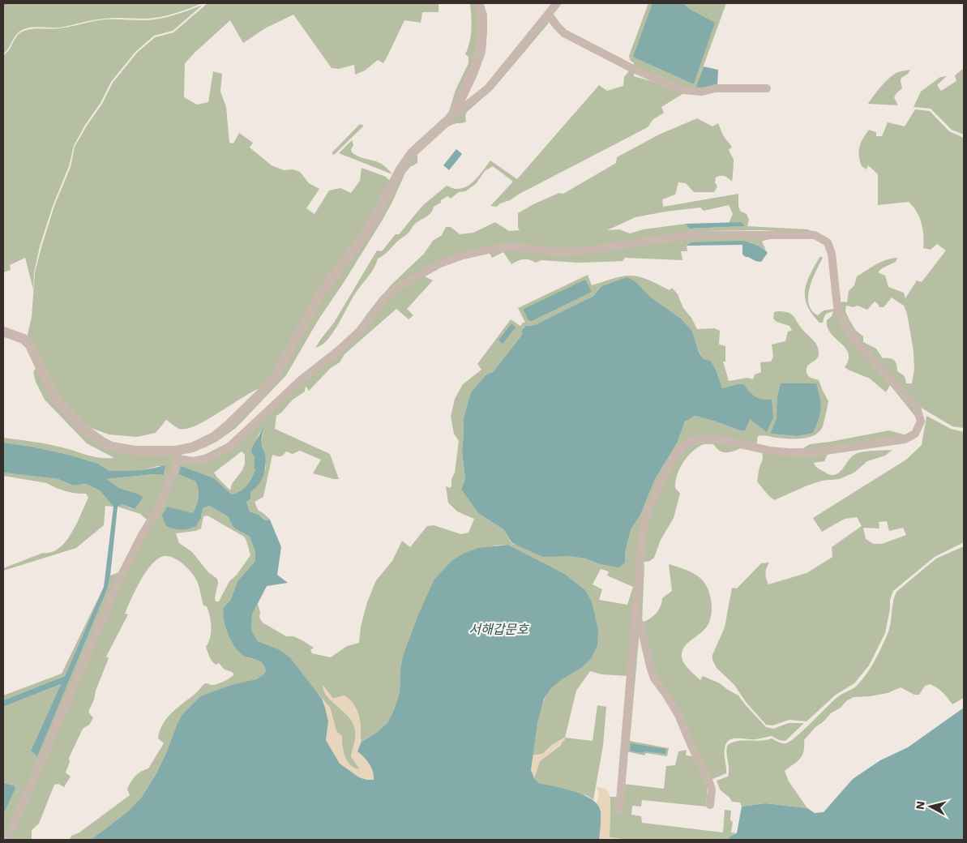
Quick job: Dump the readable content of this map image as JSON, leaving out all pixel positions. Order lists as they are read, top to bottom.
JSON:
{
  "water": ["서해갑문호"],
  "north": "left"
}
